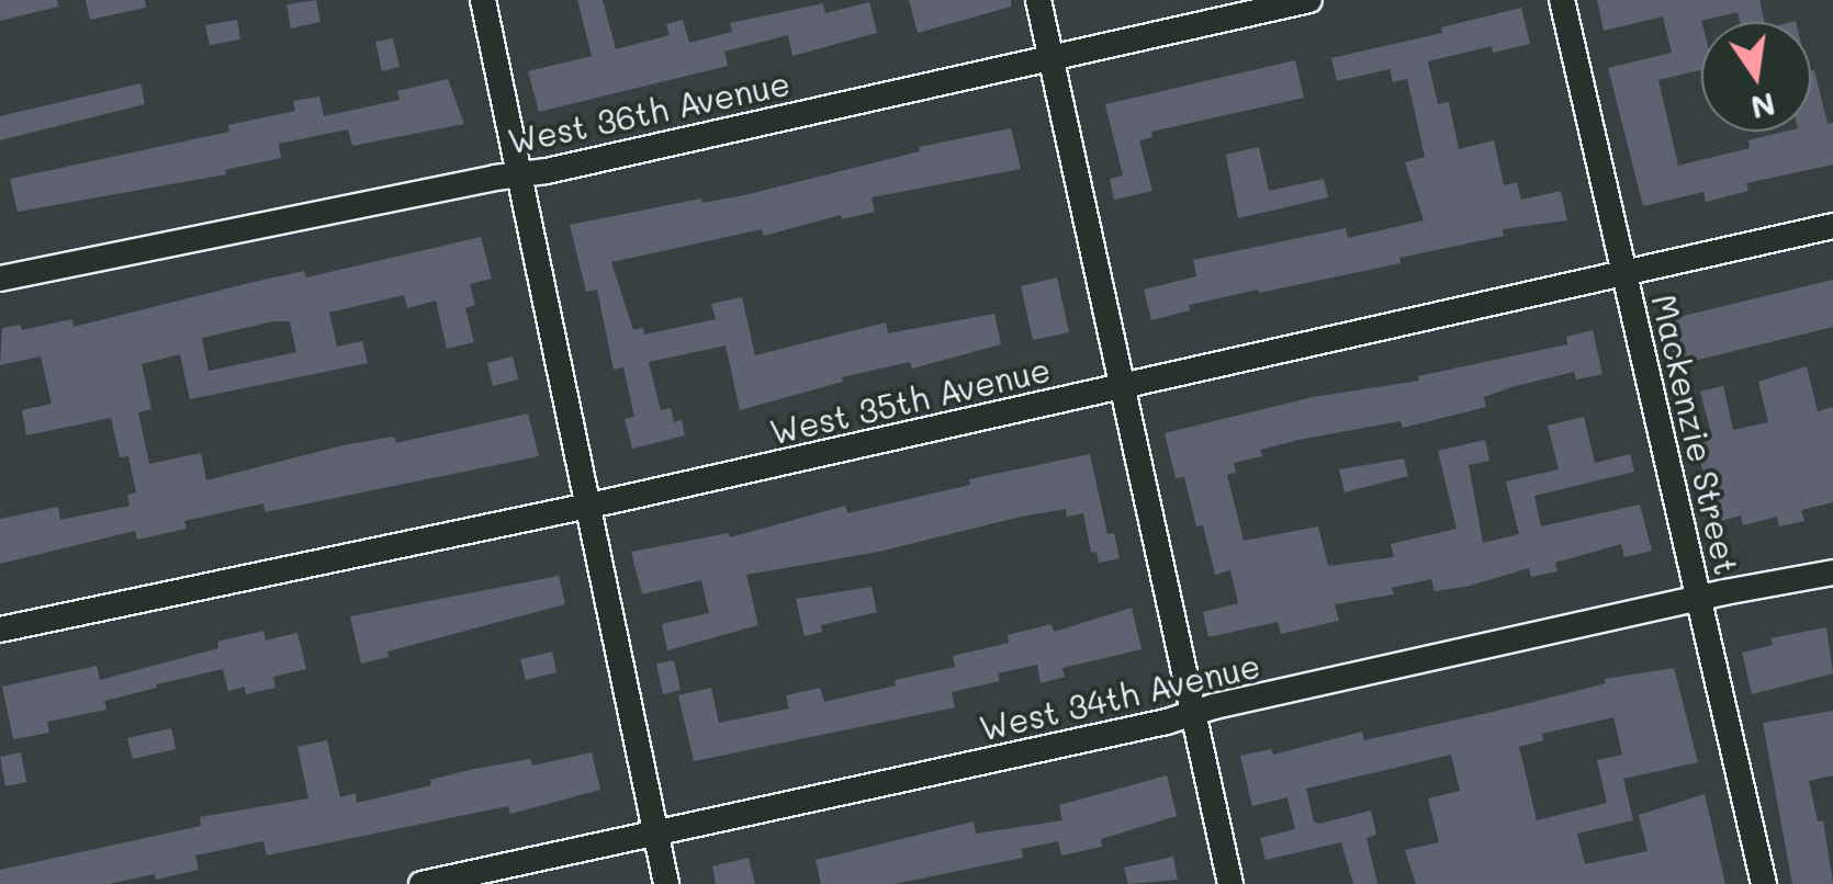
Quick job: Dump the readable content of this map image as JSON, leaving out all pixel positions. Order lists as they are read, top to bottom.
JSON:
{
  "streets": {
    "street": [
      "West 36th Avenue",
      "West 35th Avenue",
      "Mackenzie Street",
      "West 34th Avenue"
    ]
  },
  "crossings": [
    ["West 35th Avenue", "Mackenzie Street"],
    ["Mackenzie Street", "West 34th Avenue"]
  ],
  "north": "bottom"
}
